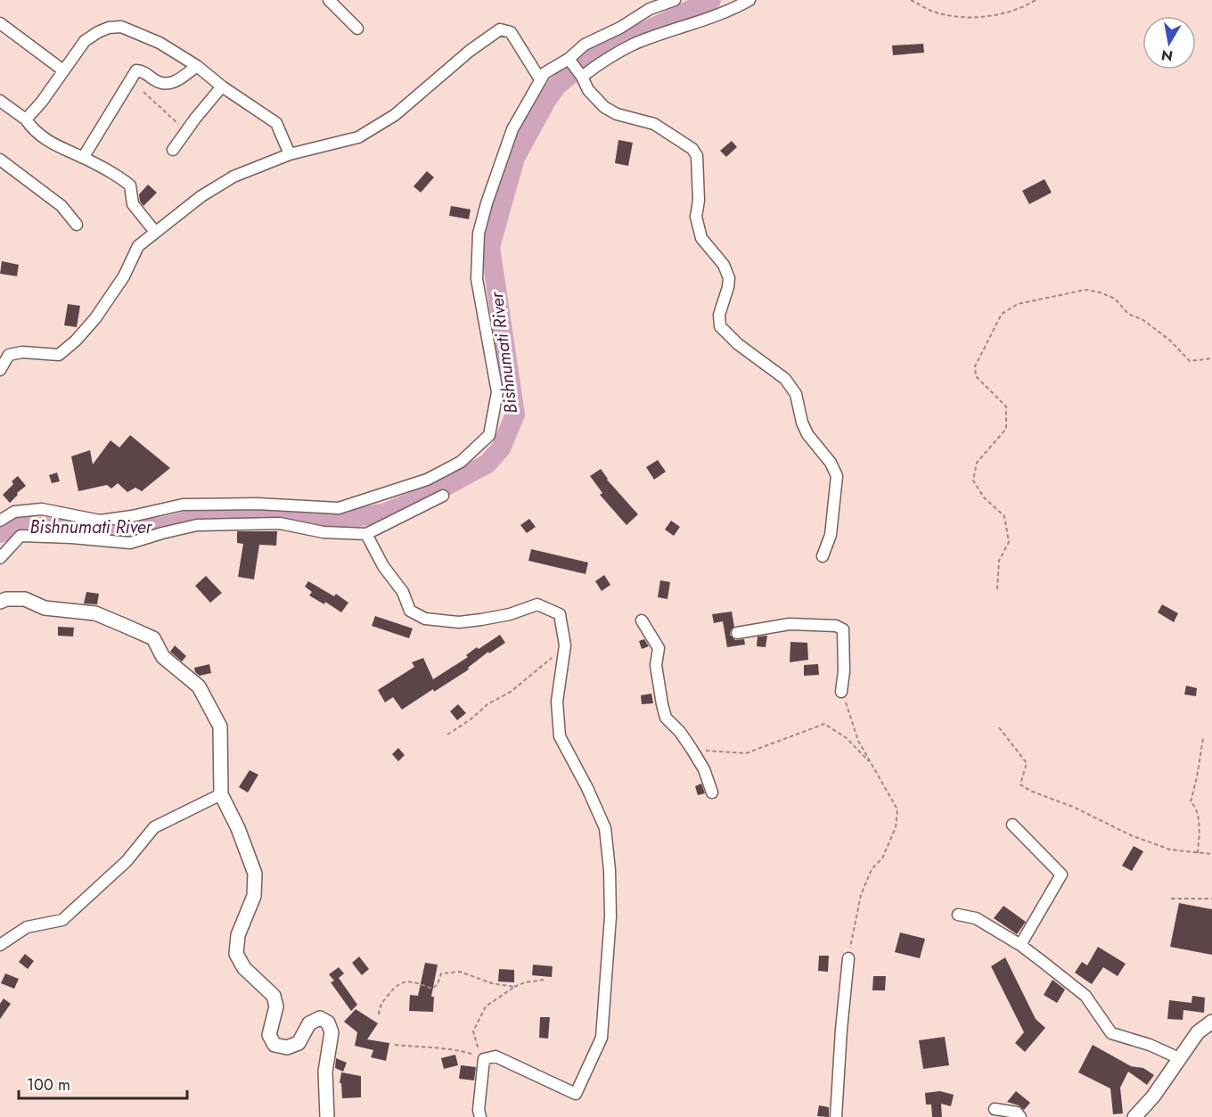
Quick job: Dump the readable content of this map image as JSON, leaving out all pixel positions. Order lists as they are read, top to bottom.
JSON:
{
  "water": ["Bishnumati River"],
  "scale_bar": "100 m",
  "north": "bottom"
}
